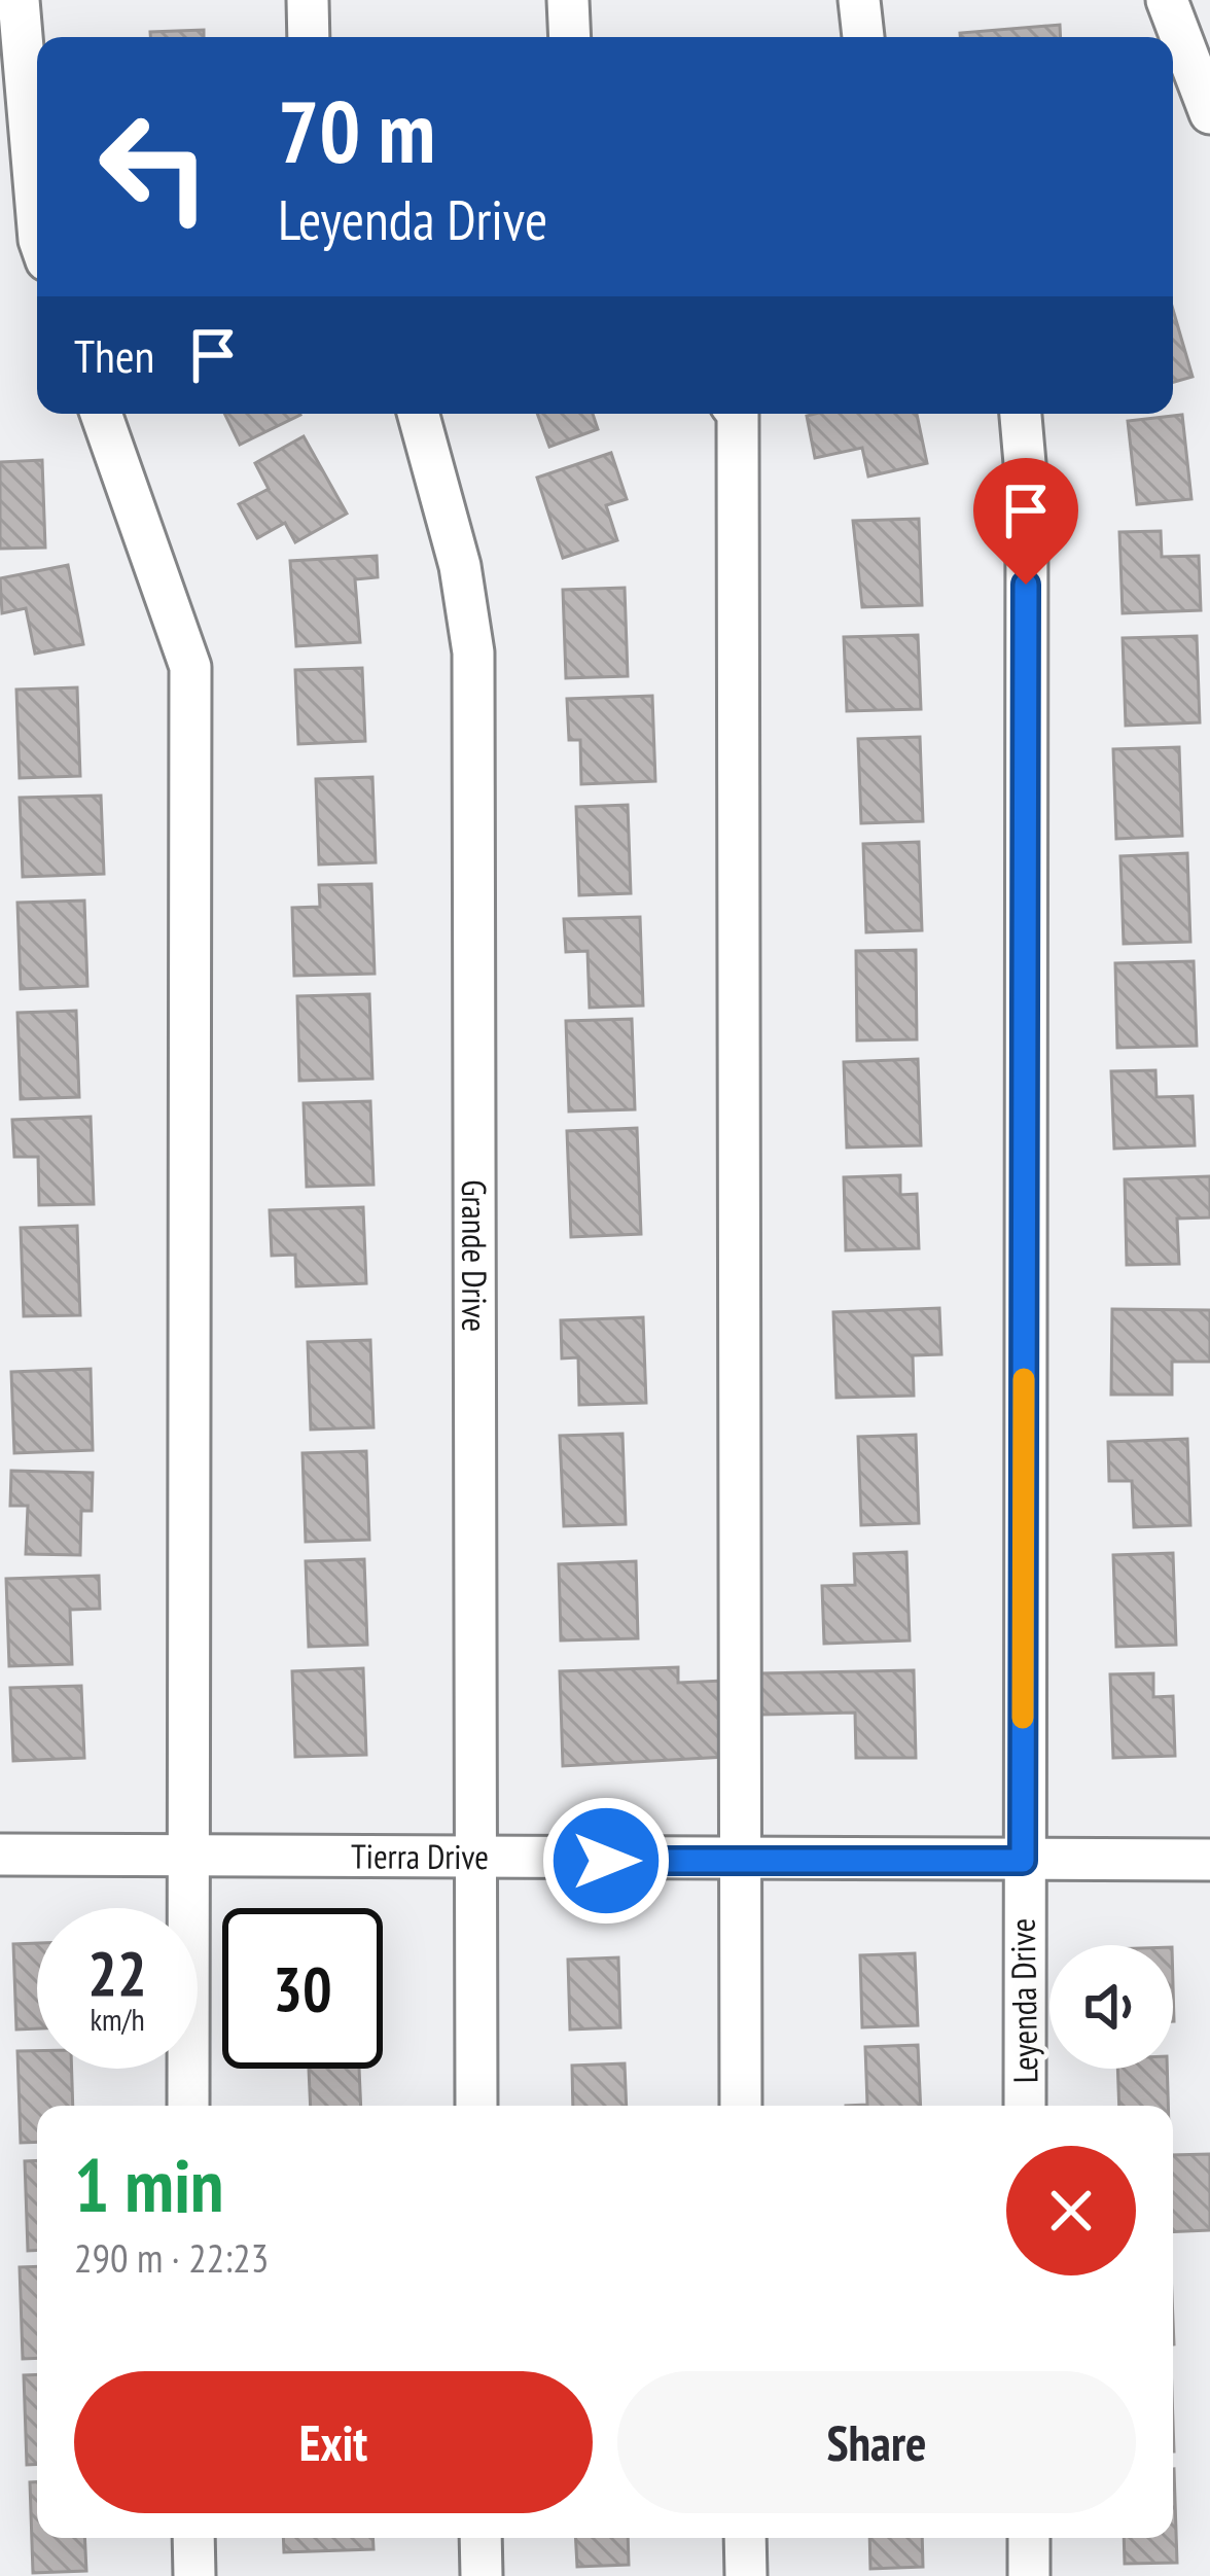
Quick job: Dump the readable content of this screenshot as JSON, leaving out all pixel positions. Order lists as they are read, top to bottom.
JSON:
{
  "streets": {
    "street": ["Grande Drive", "Tierra Drive", "Leyenda Drive"]
  },
  "crossings": [
    ["Grande Drive", "Tierra Drive"],
    ["Tierra Drive", "Leyenda Drive"]
  ],
  "page": {
    "turn": ["70 m", "Leyenda Drive"],
    "then": "Then",
    "speed": "22 km/h",
    "limit": "30",
    "heading": ["1 min", "290 m · 22:23"],
    "buttons": ["Exit", "Share"]
  }
}
